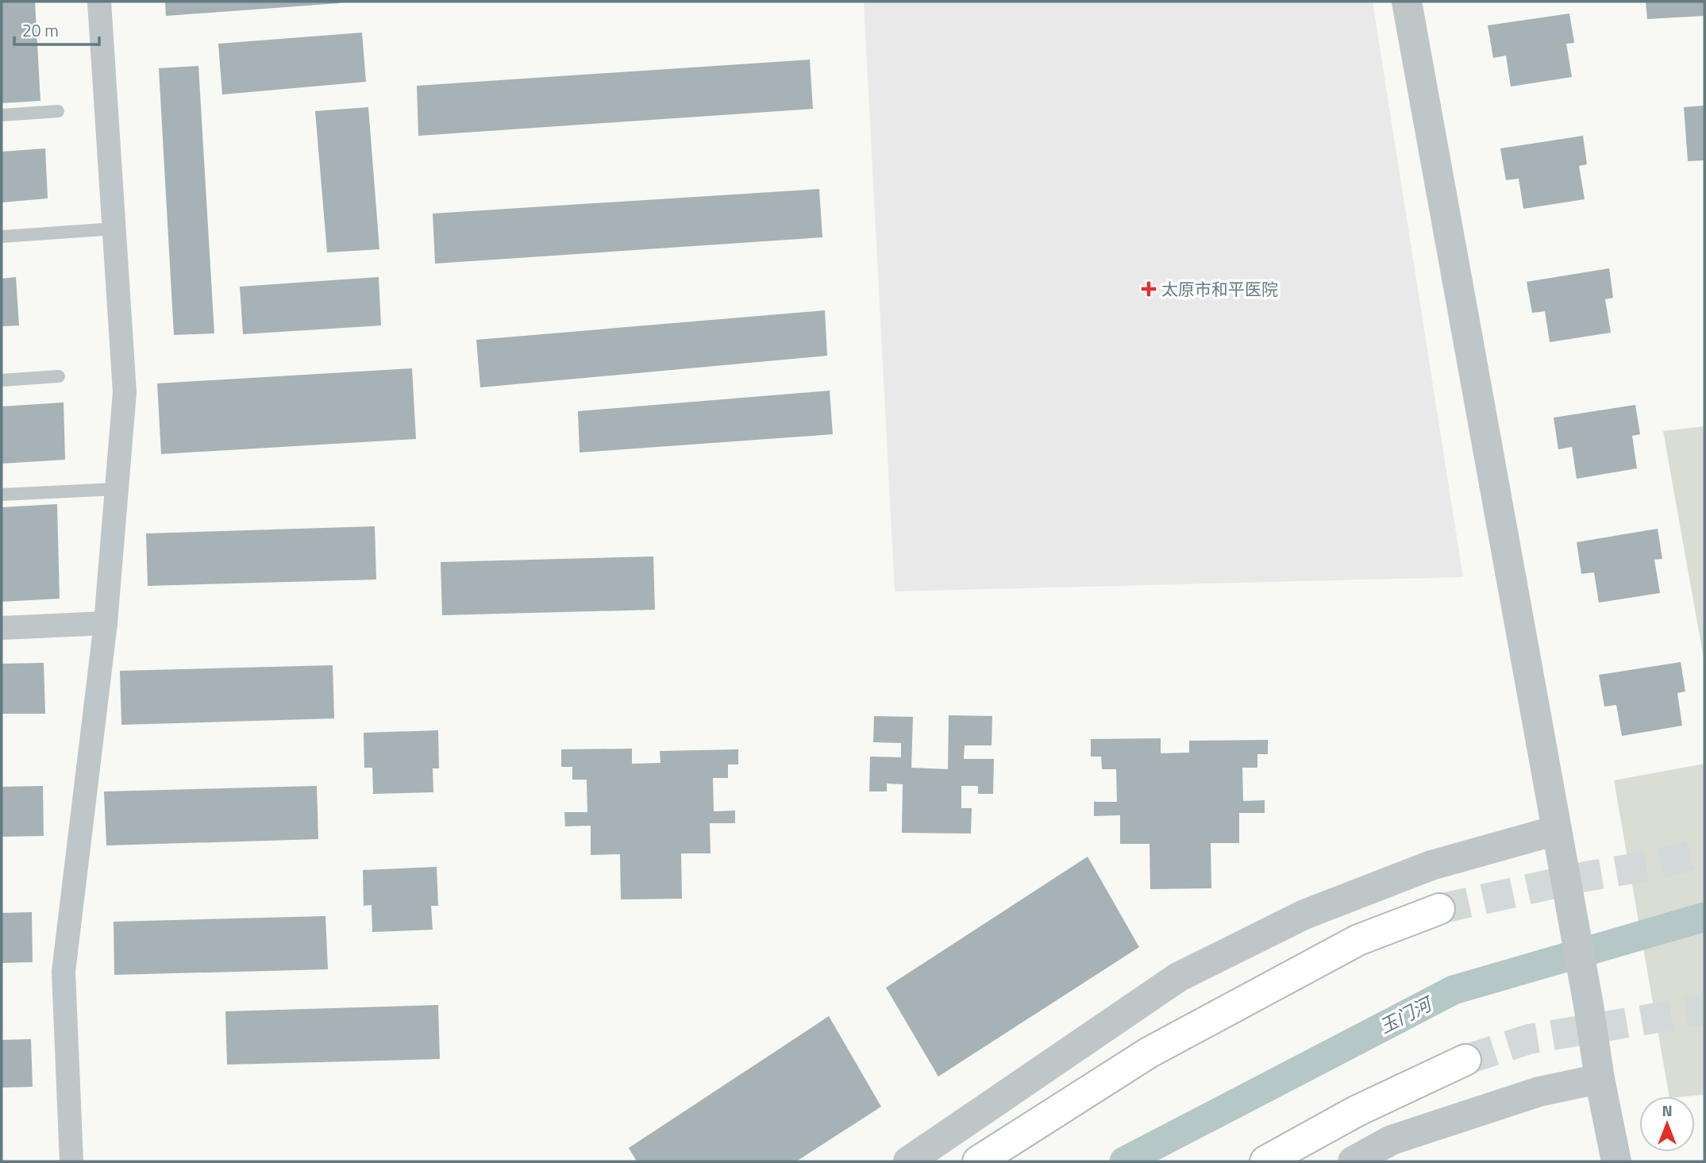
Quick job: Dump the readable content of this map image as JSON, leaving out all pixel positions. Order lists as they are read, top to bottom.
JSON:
{
  "water": ["玉门河"],
  "places": {
    "health": ["太原市和平医院"]
  },
  "scale_bar": "20 m",
  "north": "top"
}
